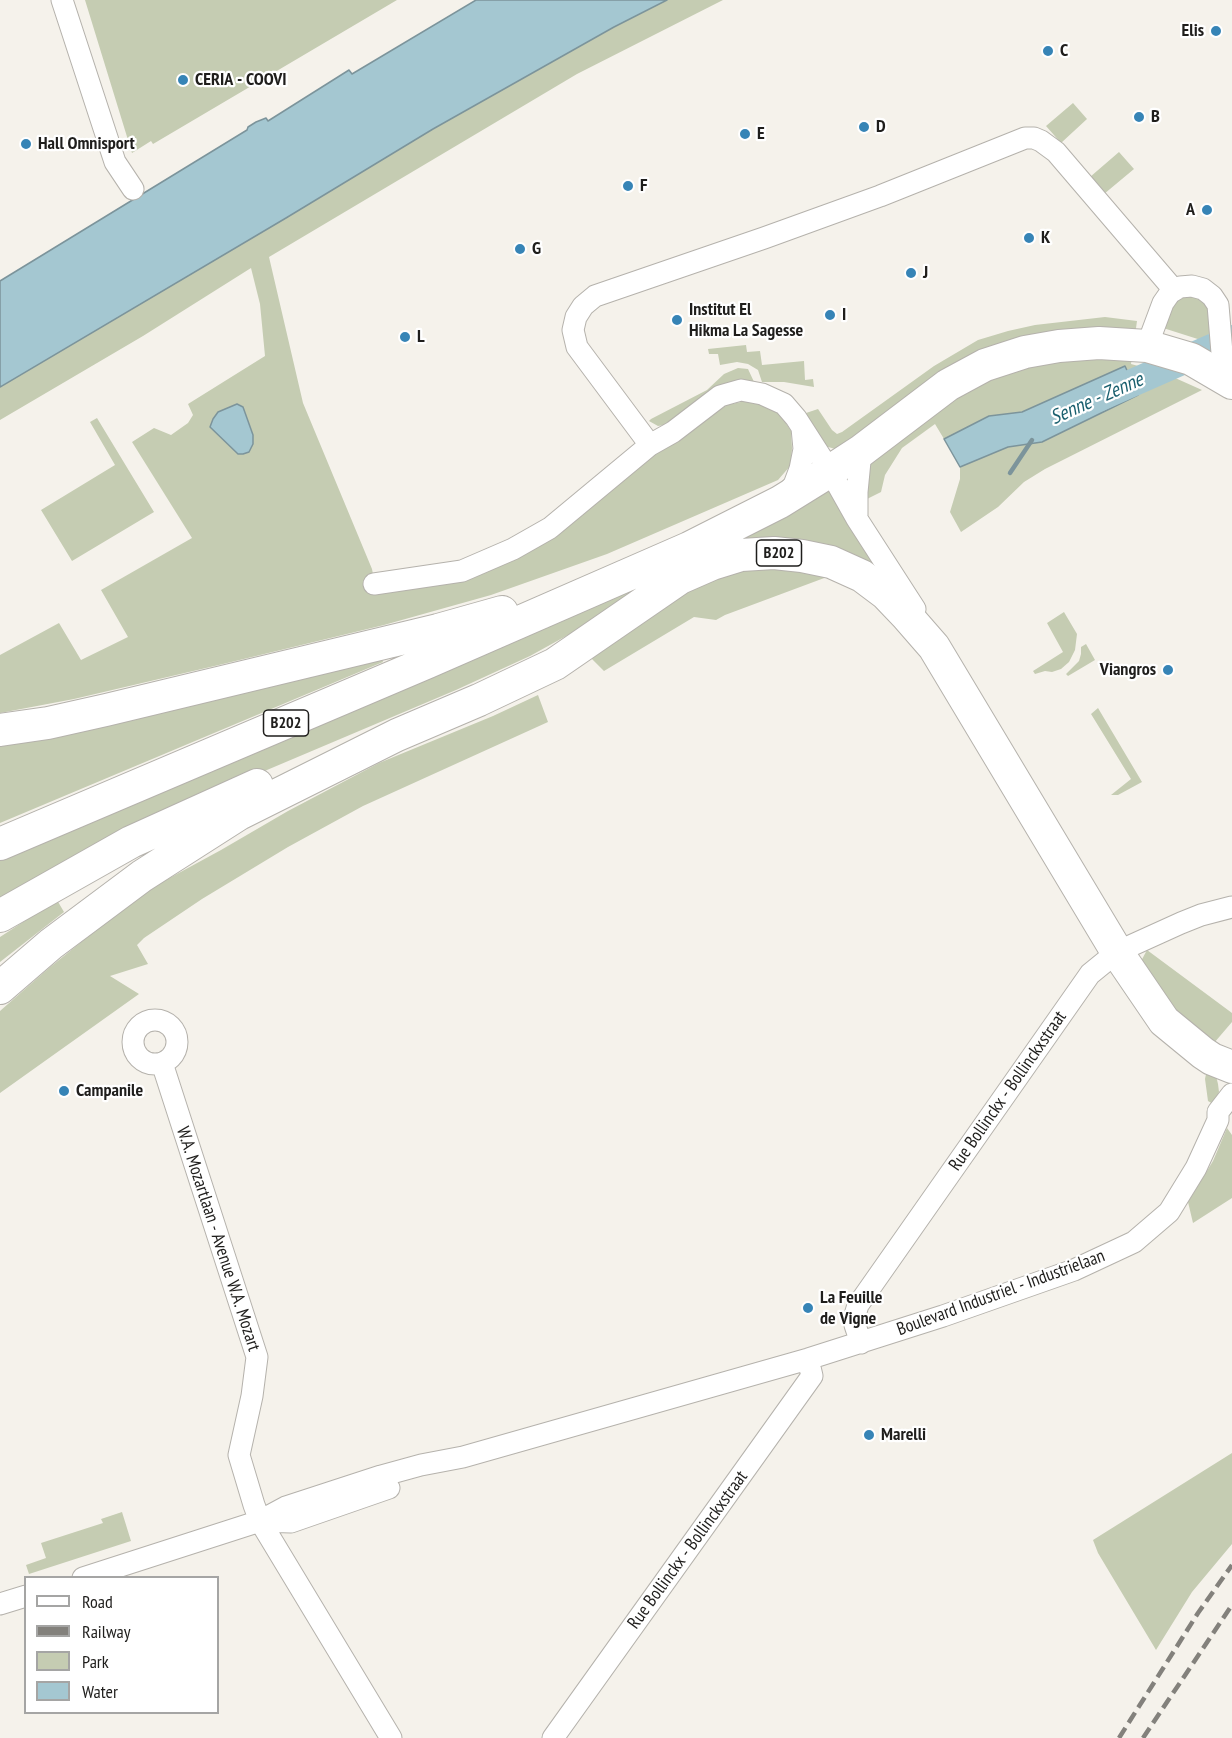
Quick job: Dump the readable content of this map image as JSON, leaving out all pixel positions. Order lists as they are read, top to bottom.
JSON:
{
  "streets": {
    "highway": ["B202"],
    "street": ["Rue Bollinckx - Bollinckxstraat", "W.A. Mozartlaan - Avenue W.A. Mozart", "Boulevard Industriel - Industrielaan"]
  },
  "crossings": [
    ["Rue Bollinckx - Bollinckxstraat", "Boulevard Industriel - Industrielaan"],
    ["W.A. Mozartlaan - Avenue W.A. Mozart", "Boulevard Industriel - Industrielaan"]
  ],
  "water": ["Senne - Zenne"],
  "places": [
    "Elis",
    "C",
    "CERIA - COOVI",
    "B",
    "D",
    "E",
    "Hall Omnisport",
    "F",
    "A",
    "K",
    "G",
    "J",
    "I",
    "Institut El Hikma La Sagesse",
    "L",
    "Viangros",
    "Campanile",
    "La Feuille de Vigne",
    "Marelli"
  ],
  "legend": [
    "Road",
    "Railway",
    "Park",
    "Water"
  ]
}
